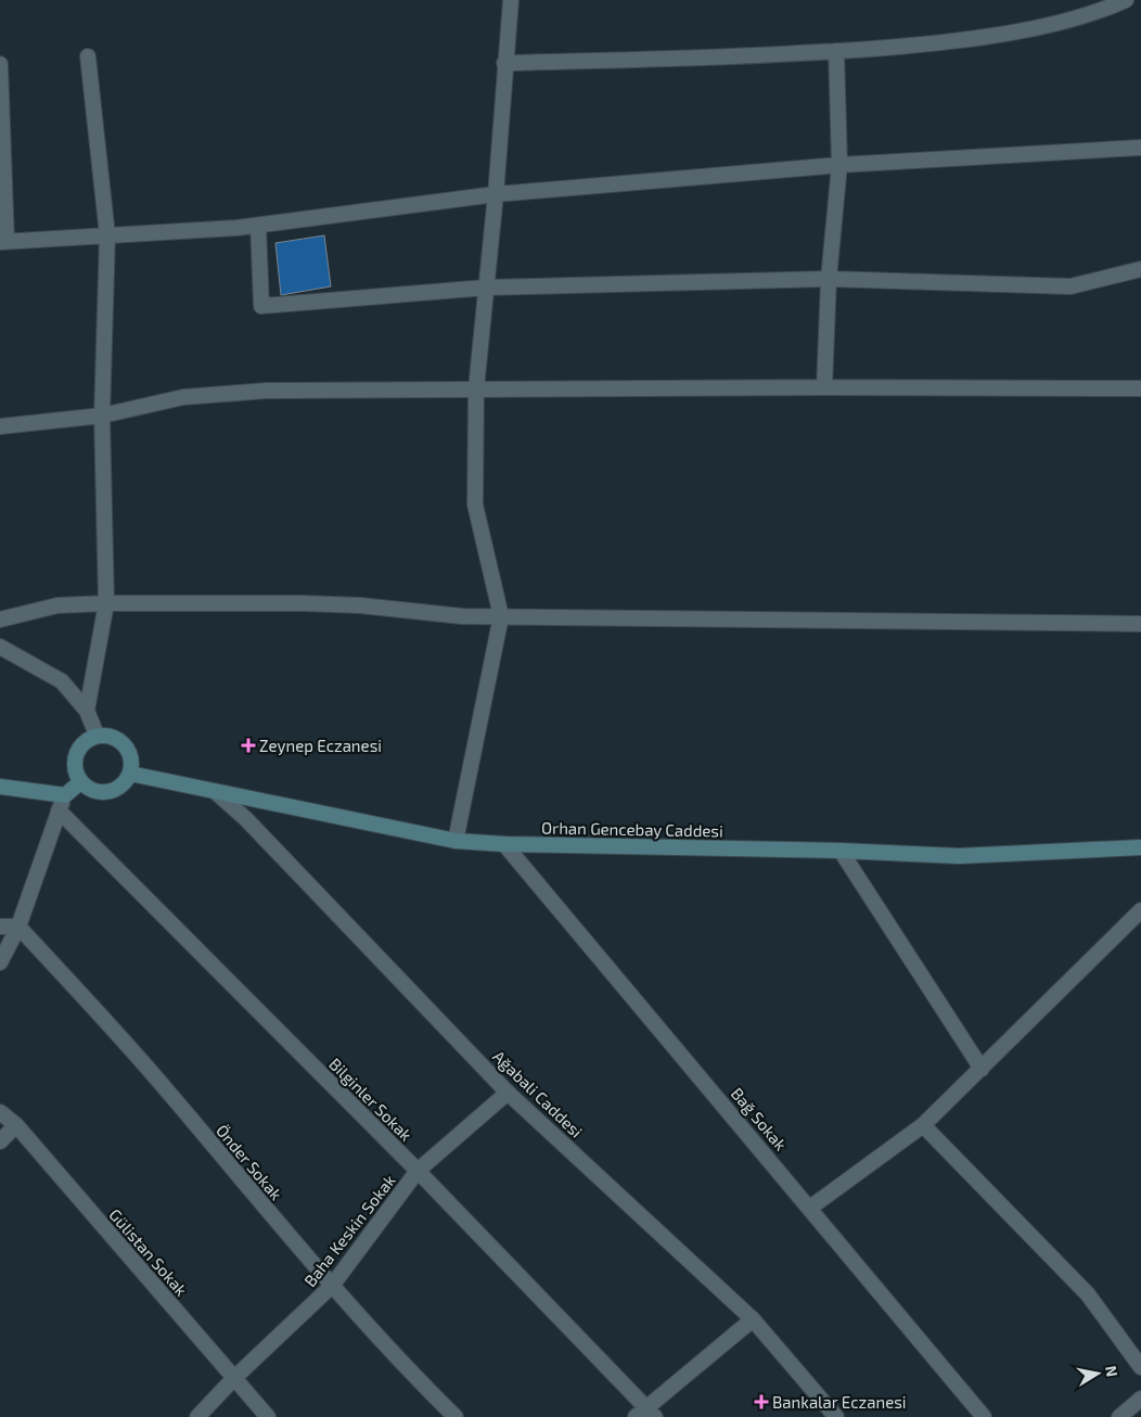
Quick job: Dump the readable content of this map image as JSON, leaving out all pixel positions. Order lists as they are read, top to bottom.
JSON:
{
  "streets": {
    "main road": ["Orhan Gencebay Caddesi"],
    "street": [
      "Ağabali Caddesi",
      "Bilginler Sokak",
      "Bağ Sokak",
      "Önder Sokak",
      "Baha Keskin Sokak",
      "Gülistan Sokak"
    ]
  },
  "crossings": [
    ["Orhan Gencebay Caddesi", "Ağabali Caddesi"],
    ["Orhan Gencebay Caddesi", "Bağ Sokak"],
    ["Ağabali Caddesi", "Baha Keskin Sokak"],
    ["Bilginler Sokak", "Baha Keskin Sokak"],
    ["Önder Sokak", "Baha Keskin Sokak"],
    ["Baha Keskin Sokak", "Gülistan Sokak"]
  ],
  "places": {
    "health": ["Zeynep Eczanesi", "Bankalar Eczanesi"]
  },
  "north": "right"
}
